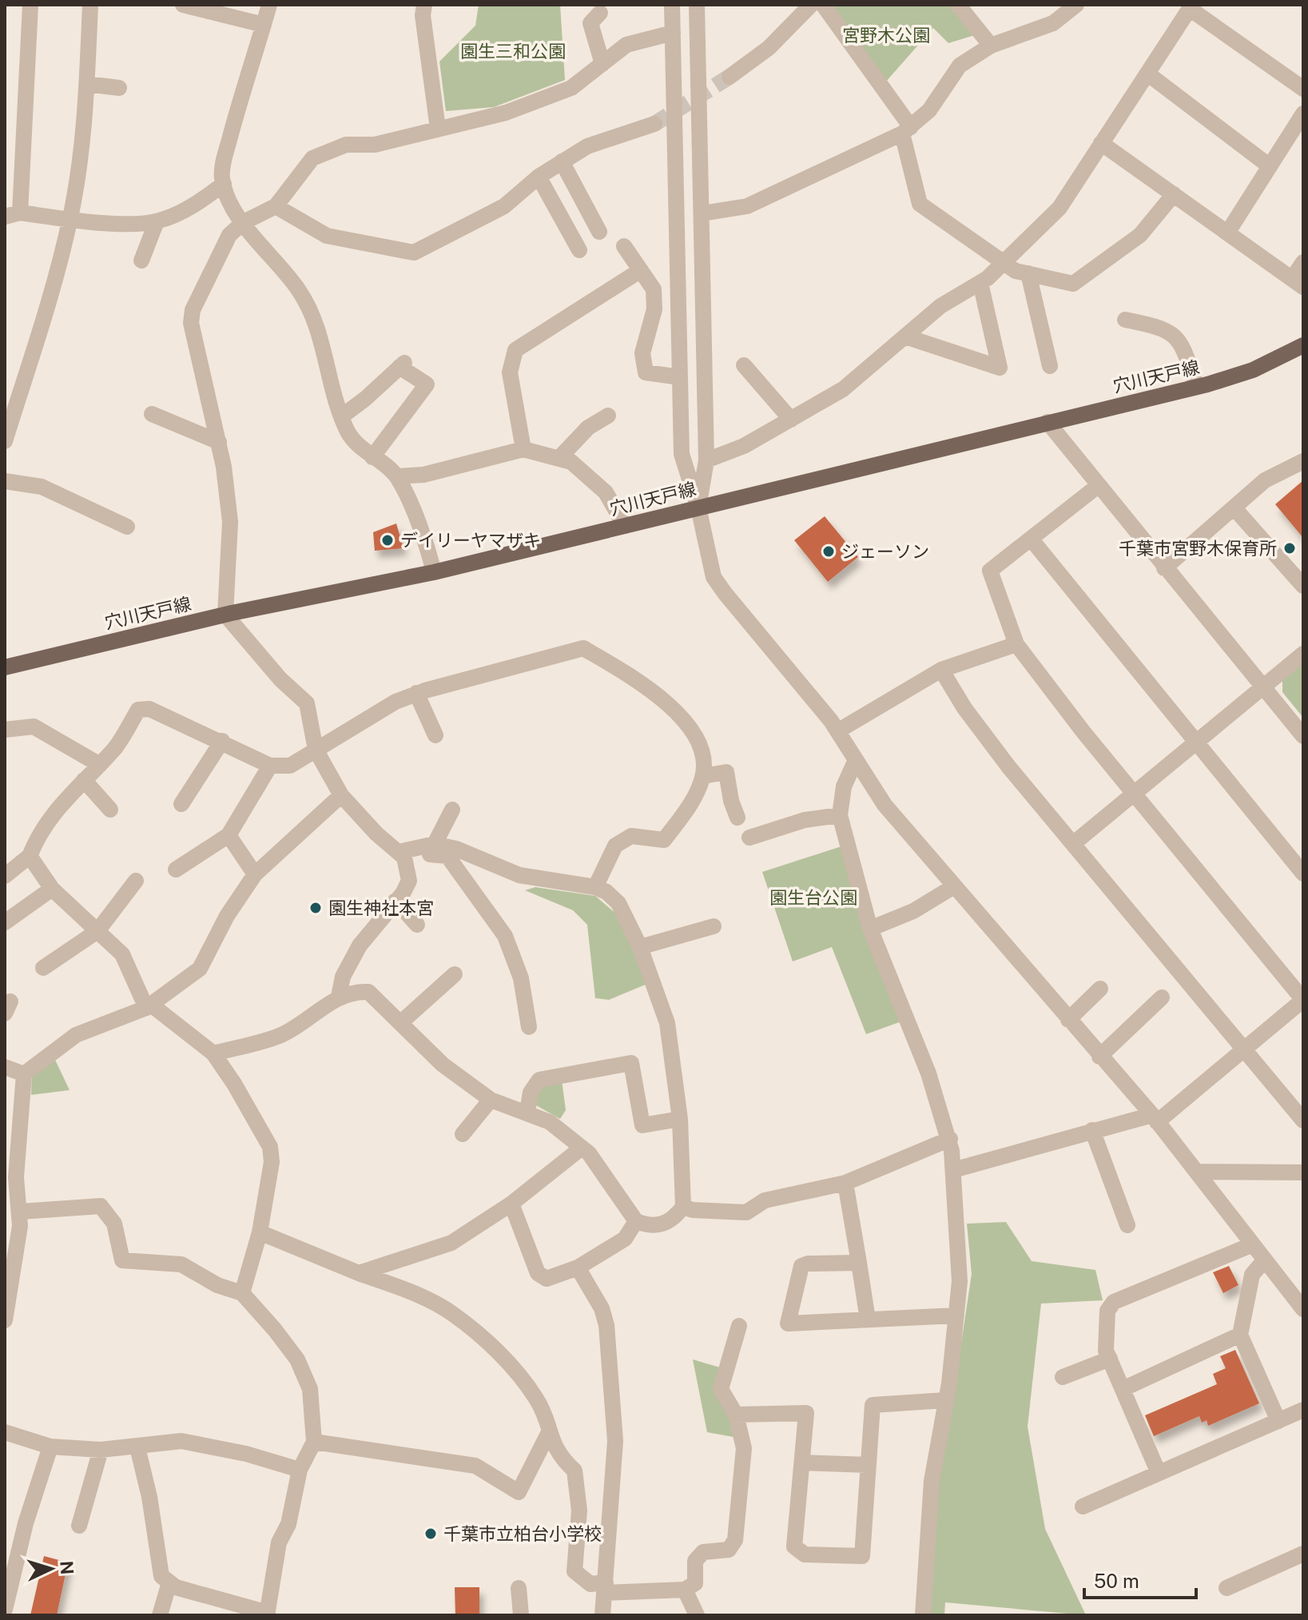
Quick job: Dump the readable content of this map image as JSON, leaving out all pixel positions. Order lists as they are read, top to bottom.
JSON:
{
  "streets": {
    "main road": ["穴川天戸線"]
  },
  "parks": ["宮野木公園", "園生三和公園", "園生台公園"],
  "places": [
    "デイリーヤマザキ",
    "千葉市宮野木保育所",
    "ジェーソン",
    "園生神社本宮",
    "千葉市立柏台小学校"
  ],
  "scale_bar": "50 m",
  "north": "right"
}
